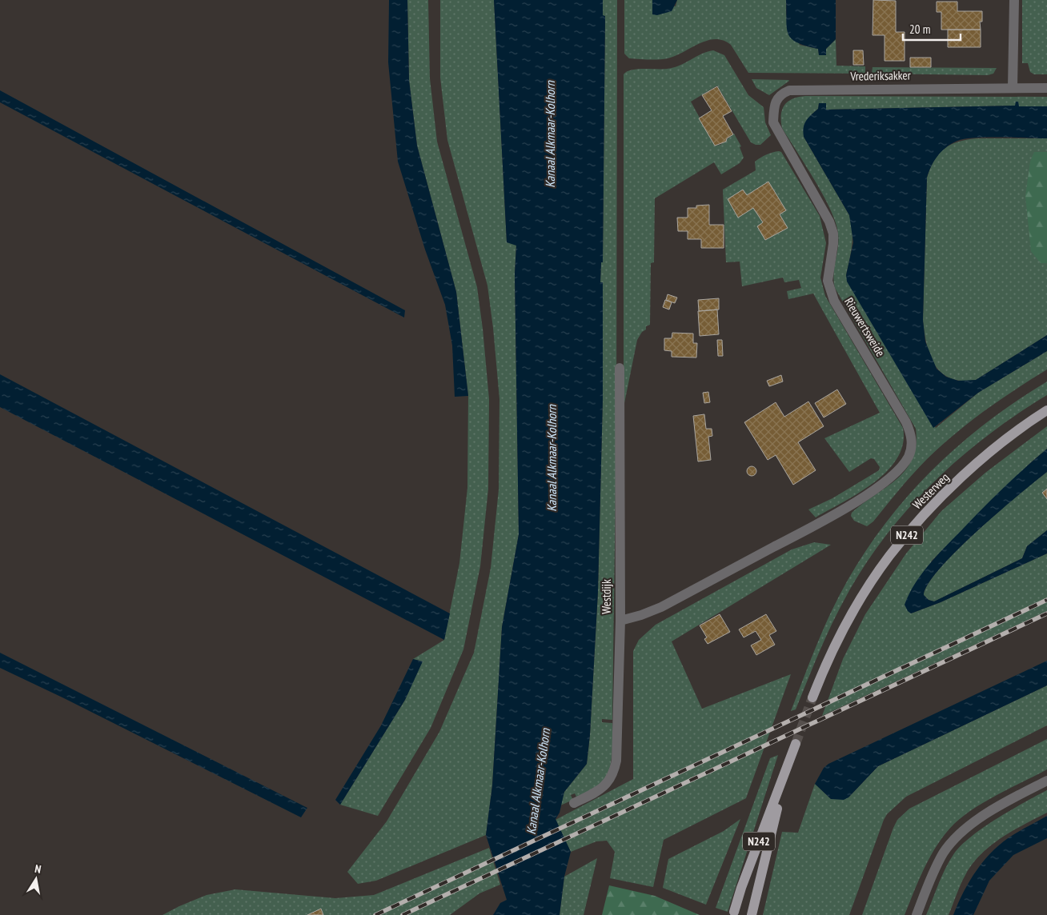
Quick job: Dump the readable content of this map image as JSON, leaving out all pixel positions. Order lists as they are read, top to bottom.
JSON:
{
  "streets": {
    "main road": ["Westerweg", "N242"],
    "street": ["Vrederiksakker", "Rieuwertsweide", "Westdijk"]
  },
  "crossings": [
    ["Vrederiksakker", "Rieuwertsweide"],
    ["Rieuwertsweide", "Westdijk"]
  ],
  "water": ["Kanaal Alkmaar-Kolhorn"],
  "scale_bar": "20 m",
  "north": "top"
}
